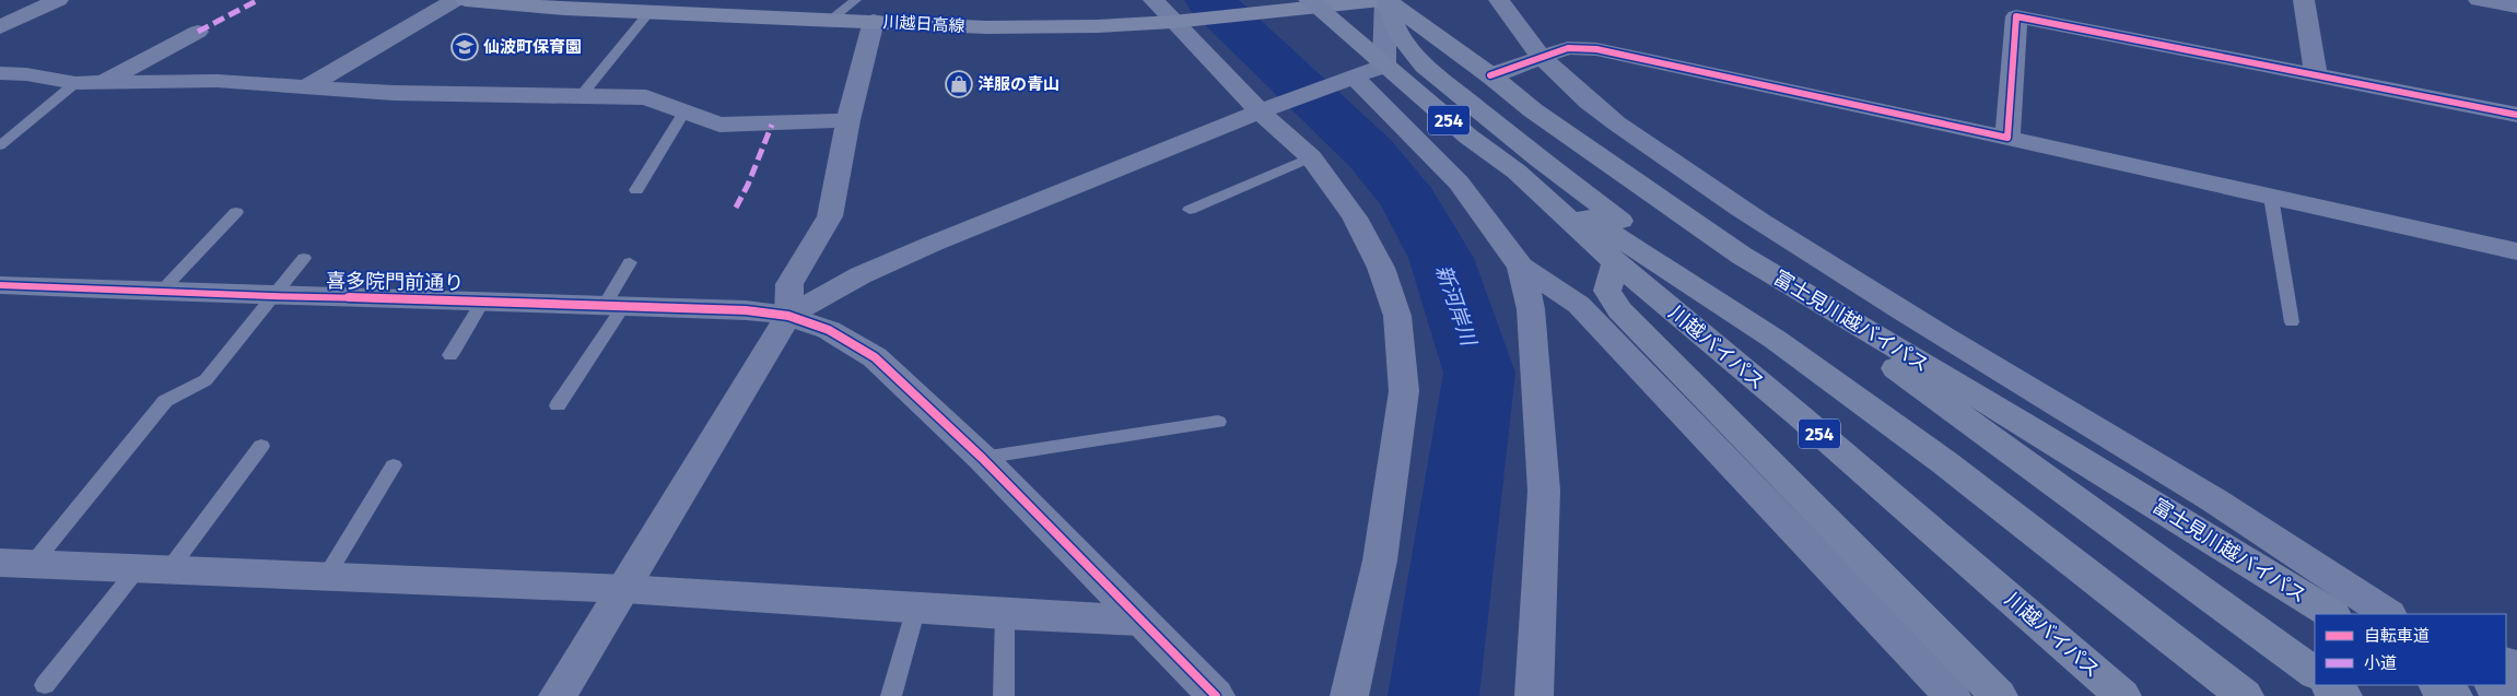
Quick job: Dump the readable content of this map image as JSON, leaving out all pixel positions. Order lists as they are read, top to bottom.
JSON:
{
  "streets": {
    "highway": ["254", "富士見川越バイパス", "川越バイパス"],
    "main road": ["川越日高線"],
    "street": ["喜多院門前通り"]
  },
  "crossings": [
    ["川越日高線", "川越バイパス"],
    ["254", "川越バイパス"]
  ],
  "water": ["新河岸川"],
  "places": {
    "school or university": ["仙波町保育園"],
    "shop": ["洋服の青山"]
  },
  "legend": ["自転車道", "小道"]
}
